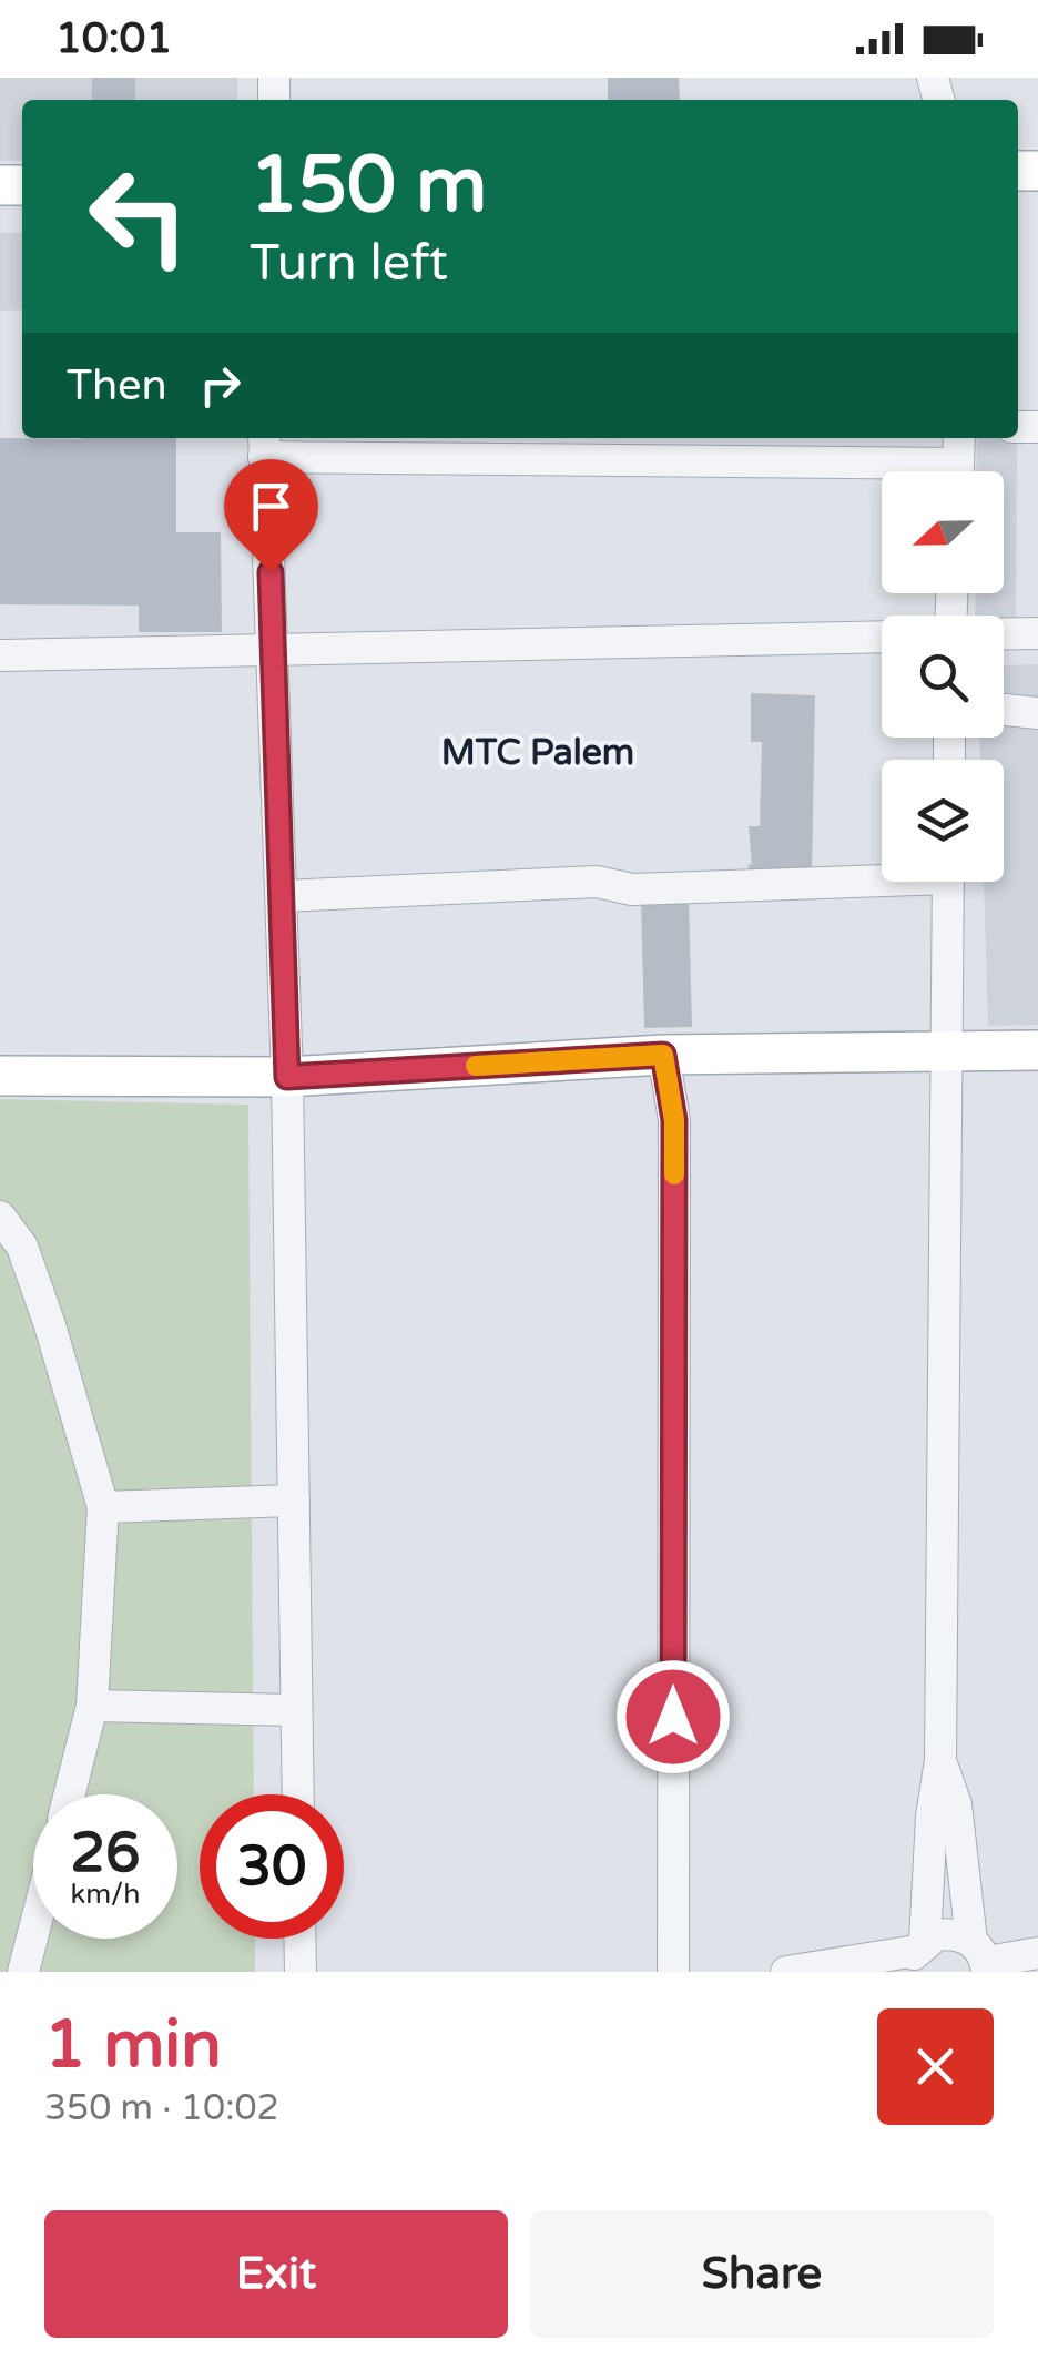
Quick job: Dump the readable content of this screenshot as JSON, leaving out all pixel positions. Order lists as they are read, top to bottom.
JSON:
{
  "districts": ["MTC Palem"],
  "north": "left",
  "page": {
    "status": "10:01",
    "turn": ["150 m", "Turn left"],
    "then": "Then",
    "speed": "26 km/h",
    "limit": "30",
    "heading": ["1 min", "350 m · 10:02"],
    "buttons": ["Exit", "Share"]
  }
}
